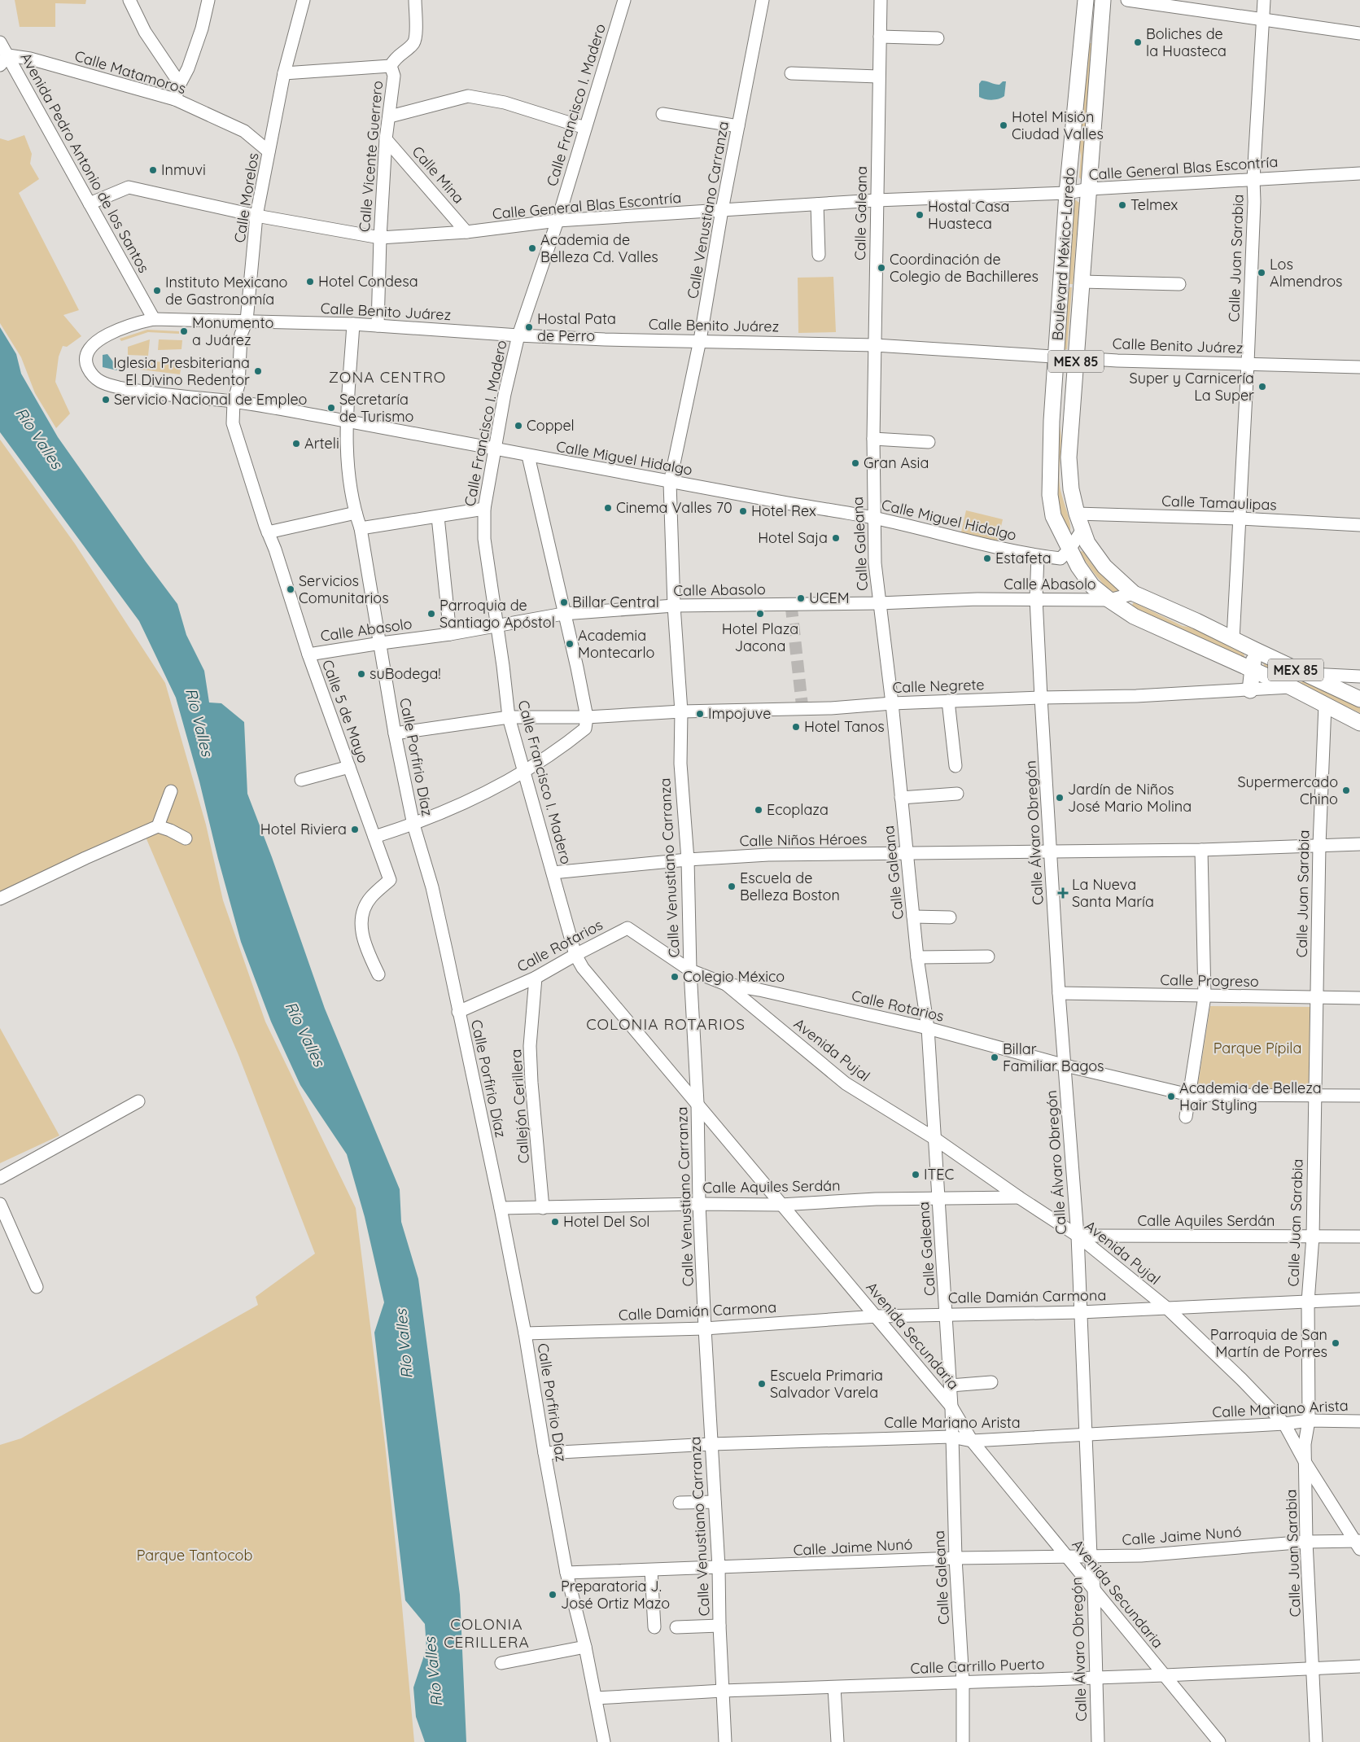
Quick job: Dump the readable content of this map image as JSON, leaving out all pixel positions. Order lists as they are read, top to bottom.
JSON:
{
  "streets": {
    "main road": ["Boulevard México-Laredo", "MEX 85"],
    "street": [
      "Calle Matamoros",
      "Calle Francisco I. Madero",
      "Calle Vicente Guerrero",
      "Avenida Pedro Antonio de los Santos",
      "Calle General Blas Escontría",
      "Calle Mina",
      "Calle Morelos",
      "Calle Venustiano Carranza",
      "Calle Galeana",
      "Calle Juan Sarabia",
      "Calle Benito Juárez",
      "Calle Miguel Hidalgo",
      "Calle Tamaulipas",
      "Calle Abasolo",
      "Calle Negrete",
      "Calle 5 de Mayo",
      "Calle Porfirio Díaz",
      "Calle Álvaro Obregón",
      "Calle Niños Héroes",
      "Calle Rotarios",
      "Calle Progreso",
      "Avenida Pujal",
      "Callejón Cerillera",
      "Calle Aquiles Serdán",
      "Calle Damián Carmona",
      "Avenida Secundaria",
      "Calle Mariano Arista",
      "Calle Jaime Nunó",
      "Calle Carrillo Puerto"
    ]
  },
  "crossings": [
    ["Calle Matamoros", "Avenida Pedro Antonio de los Santos"],
    ["Calle Matamoros", "Calle Morelos"],
    ["Calle Francisco I. Madero", "Calle General Blas Escontría"],
    ["Calle Francisco I. Madero", "Calle Benito Juárez"],
    ["Calle Francisco I. Madero", "Calle Miguel Hidalgo"],
    ["Calle Francisco I. Madero", "Calle Abasolo"],
    ["Calle Francisco I. Madero", "Calle Negrete"],
    ["Calle Francisco I. Madero", "Calle Niños Héroes"],
    ["Calle Francisco I. Madero", "Calle Rotarios"],
    ["Calle Francisco I. Madero", "Avenida Secundaria"],
    ["Calle Vicente Guerrero", "Calle General Blas Escontría"],
    ["Calle Vicente Guerrero", "Calle Mina"],
    ["Calle Vicente Guerrero", "Calle Benito Juárez"],
    ["Avenida Pedro Antonio de los Santos", "Calle General Blas Escontría"],
    ["Avenida Pedro Antonio de los Santos", "Calle Benito Juárez"],
    ["Calle General Blas Escontría", "Calle Mina"],
    ["Calle General Blas Escontría", "Calle Morelos"],
    ["Calle General Blas Escontría", "Calle Venustiano Carranza"],
    ["Calle General Blas Escontría", "Calle Galeana"],
    ["Calle General Blas Escontría", "Boulevard México-Laredo"],
    ["Calle General Blas Escontría", "Calle Juan Sarabia"],
    ["Calle Morelos", "Calle Benito Juárez"],
    ["Calle Morelos", "Calle Miguel Hidalgo"],
    ["Calle Morelos", "Calle 5 de Mayo"],
    ["Calle Venustiano Carranza", "Calle Benito Juárez"],
    ["Calle Venustiano Carranza", "Calle Miguel Hidalgo"],
    ["Calle Venustiano Carranza", "Calle Abasolo"],
    ["Calle Venustiano Carranza", "Calle Negrete"],
    ["Calle Venustiano Carranza", "Calle Niños Héroes"],
    ["Calle Venustiano Carranza", "Calle Rotarios"],
    ["Calle Venustiano Carranza", "Calle Aquiles Serdán"],
    ["Calle Venustiano Carranza", "Calle Damián Carmona"],
    ["Calle Venustiano Carranza", "Avenida Secundaria"],
    ["Calle Venustiano Carranza", "Calle Mariano Arista"],
    ["Calle Venustiano Carranza", "Calle Jaime Nunó"],
    ["Calle Venustiano Carranza", "Calle Carrillo Puerto"],
    ["Calle Galeana", "Calle Benito Juárez"],
    ["Calle Galeana", "Calle Miguel Hidalgo"],
    ["Calle Galeana", "Calle Abasolo"],
    ["Calle Galeana", "Calle Negrete"],
    ["Calle Galeana", "Calle Niños Héroes"],
    ["Calle Galeana", "Calle Rotarios"],
    ["Calle Galeana", "Avenida Pujal"],
    ["Calle Galeana", "Calle Aquiles Serdán"],
    ["Calle Galeana", "Calle Damián Carmona"],
    ["Calle Galeana", "Avenida Secundaria"],
    ["Calle Galeana", "Calle Mariano Arista"],
    ["Calle Galeana", "Calle Jaime Nunó"],
    ["Calle Galeana", "Calle Carrillo Puerto"],
    ["Boulevard México-Laredo", "Calle Juan Sarabia"],
    ["Boulevard México-Laredo", "Calle Benito Juárez"],
    ["Boulevard México-Laredo", "Calle Miguel Hidalgo"],
    ["Boulevard México-Laredo", "Calle Tamaulipas"],
    ["Boulevard México-Laredo", "Calle Abasolo"],
    ["Boulevard México-Laredo", "Calle Negrete"],
    ["Calle Juan Sarabia", "Calle Benito Juárez"],
    ["Calle Juan Sarabia", "Calle Tamaulipas"],
    ["Calle Juan Sarabia", "Calle Niños Héroes"],
    ["Calle Juan Sarabia", "Calle Rotarios"],
    ["Calle Juan Sarabia", "Calle Progreso"],
    ["Calle Juan Sarabia", "Avenida Pujal"],
    ["Calle Juan Sarabia", "Calle Aquiles Serdán"],
    ["Calle Juan Sarabia", "Calle Damián Carmona"],
    ["Calle Juan Sarabia", "Calle Mariano Arista"],
    ["Calle Juan Sarabia", "Calle Jaime Nunó"],
    ["Calle Juan Sarabia", "Calle Carrillo Puerto"],
    ["Calle Benito Juárez", "Calle Miguel Hidalgo"],
    ["Calle Miguel Hidalgo", "Calle 5 de Mayo"],
    ["Calle Miguel Hidalgo", "Calle Porfirio Díaz"],
    ["Calle Miguel Hidalgo", "Calle Álvaro Obregón"],
    ["Calle Abasolo", "Calle 5 de Mayo"],
    ["Calle Abasolo", "Calle Porfirio Díaz"],
    ["Calle Abasolo", "Calle Álvaro Obregón"],
    ["Calle Negrete", "Calle Porfirio Díaz"],
    ["Calle Negrete", "Calle Álvaro Obregón"],
    ["Calle Porfirio Díaz", "Calle Rotarios"],
    ["Calle Porfirio Díaz", "Calle Aquiles Serdán"],
    ["Calle Porfirio Díaz", "Calle Damián Carmona"],
    ["Calle Porfirio Díaz", "Calle Mariano Arista"],
    ["Calle Porfirio Díaz", "Calle Jaime Nunó"],
    ["Calle Porfirio Díaz", "Calle Carrillo Puerto"],
    ["Calle Álvaro Obregón", "Calle Niños Héroes"],
    ["Calle Álvaro Obregón", "Calle Rotarios"],
    ["Calle Álvaro Obregón", "Calle Progreso"],
    ["Calle Álvaro Obregón", "Avenida Pujal"],
    ["Calle Álvaro Obregón", "Calle Aquiles Serdán"],
    ["Calle Álvaro Obregón", "Calle Damián Carmona"],
    ["Calle Álvaro Obregón", "Avenida Secundaria"],
    ["Calle Álvaro Obregón", "Calle Mariano Arista"],
    ["Calle Álvaro Obregón", "Calle Jaime Nunó"],
    ["Calle Álvaro Obregón", "Calle Carrillo Puerto"],
    ["Calle Rotarios", "Avenida Pujal"],
    ["Calle Rotarios", "Callejón Cerillera"],
    ["Calle Rotarios", "Avenida Secundaria"],
    ["Avenida Pujal", "Calle Aquiles Serdán"],
    ["Avenida Pujal", "Calle Damián Carmona"],
    ["Avenida Pujal", "Calle Mariano Arista"],
    ["Avenida Pujal", "Calle Jaime Nunó"],
    ["Callejón Cerillera", "Calle Aquiles Serdán"],
    ["Calle Aquiles Serdán", "Avenida Secundaria"],
    ["Calle Damián Carmona", "Avenida Secundaria"],
    ["Avenida Secundaria", "Calle Mariano Arista"],
    ["Avenida Secundaria", "Calle Jaime Nunó"],
    ["Avenida Secundaria", "Calle Carrillo Puerto"]
  ],
  "districts": ["ZONA CENTRO", "COLONIA ROTARIOS", "COLONIA CERILLERA"],
  "water": ["Río Valles"],
  "parks": ["Parque Pípila", "Parque Tantocob"],
  "places": {
    "other": [
      "Boliches de la Huasteca",
      "Hotel Misión Ciudad Valles",
      "Inmuvi",
      "Telmex",
      "Hostal Casa Huasteca",
      "Academia de Belleza Cd. Valles",
      "Coordinación de Colegio de Bachilleres",
      "Los Almendros",
      "Hotel Condesa",
      "Instituto Mexicano de Gastronomía",
      "Hostal Pata de Perro",
      "Monumento a Juárez",
      "Iglesia Presbiteriana El Divino Redentor",
      "Super y Carnicería La Super",
      "Servicio Nacional de Empleo",
      "Secretaría de Turismo",
      "Coppel",
      "Arteli",
      "Gran Asia",
      "Cinema Valles 70",
      "Hotel Rex",
      "Hotel Saja",
      "Estafeta",
      "Servicios Comunitarios",
      "UCEM",
      "Billar Central",
      "Parroquia de Santiago Apóstol",
      "Hotel Plaza Jacona",
      "Academia Montecarlo",
      "suBodega!",
      "Impojuve",
      "Hotel Tanos",
      "Supermercado Chino",
      "Jardín de Niños José Mario Molina",
      "Ecoplaza",
      "Hotel Riviera",
      "Escuela de Belleza Boston",
      "Colegio México",
      "Billar Familiar Bagos",
      "Academia de Belleza Hair Styling",
      "ITEC",
      "Hotel Del Sol",
      "Parroquia de San Martín de Porres",
      "Escuela Primaria Salvador Varela",
      "Preparatoria J. José Ortiz Mazo"
    ],
    "health": ["La Nueva Santa María"]
  }
}
